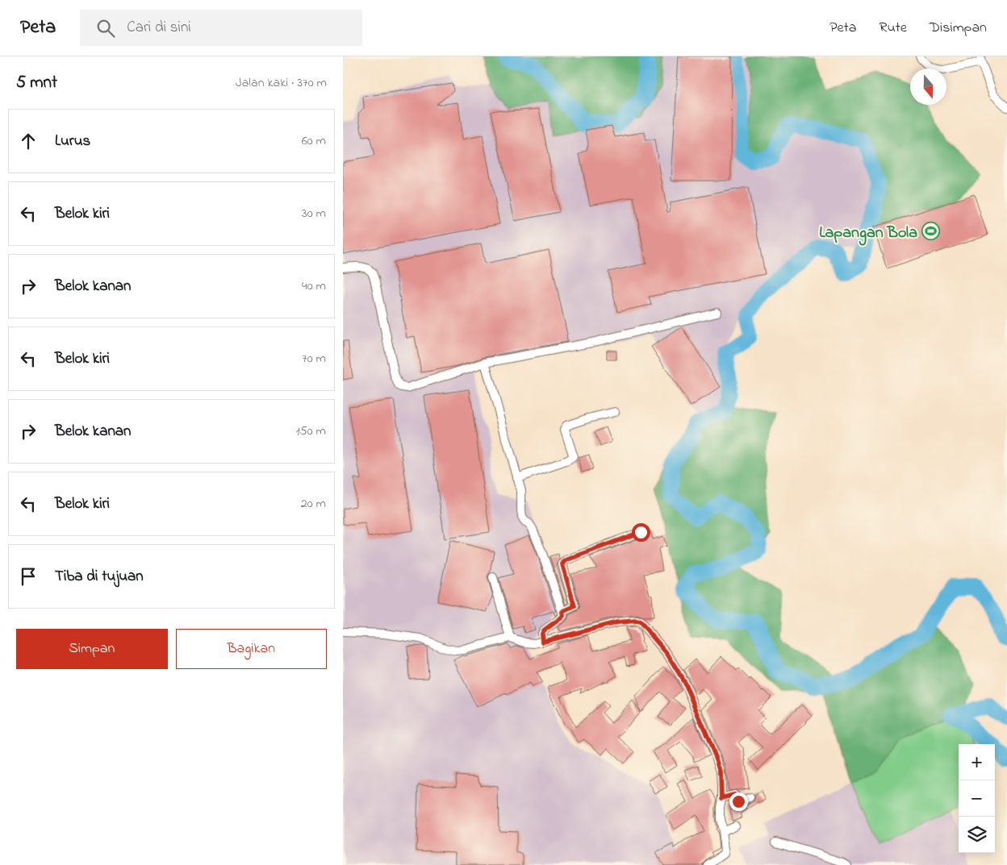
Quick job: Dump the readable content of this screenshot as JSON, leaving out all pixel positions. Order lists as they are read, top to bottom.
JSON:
{
  "places": {
    "sports": ["Lapangan Bola"]
  },
  "north": "bottom",
  "page": {
    "header": "Peta",
    "search": "Cari di sini",
    "nav": ["Peta", "Rute", "Disimpan"],
    "heading": ["5 mnt", "Jalan kaki · 370 m"],
    "list": [
      ["Lurus", "60 m"],
      ["Belok kiri", "30 m"],
      ["Belok kanan", "40 m"],
      ["Belok kiri", "70 m"],
      ["Belok kanan", "150 m"],
      ["Belok kiri", "20 m"],
      "Tiba di tujuan"
    ],
    "buttons": ["Simpan", "Bagikan"],
    "map_buttons": ["+", "−"]
  }
}
